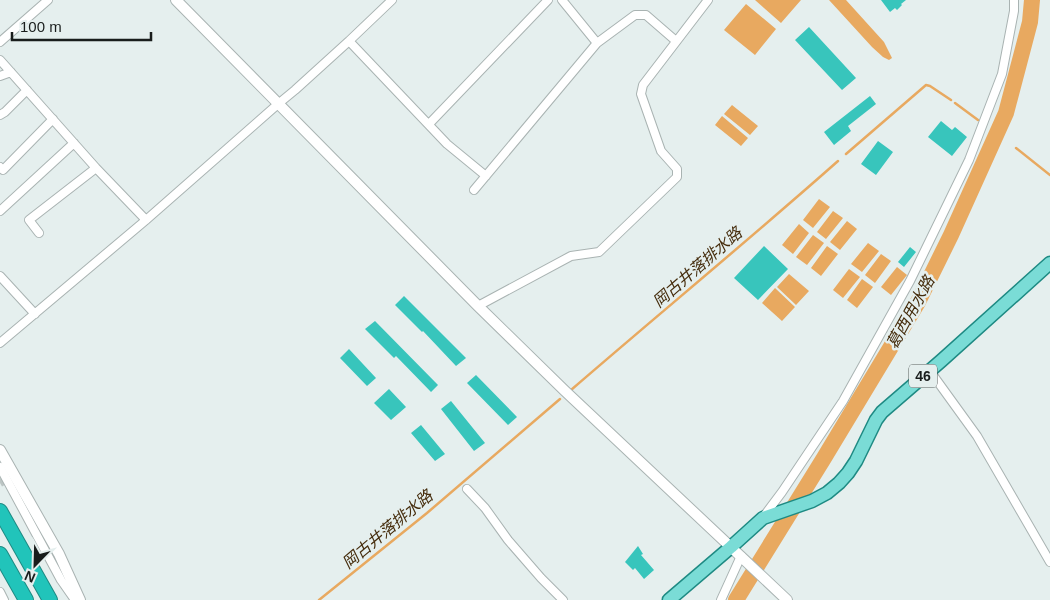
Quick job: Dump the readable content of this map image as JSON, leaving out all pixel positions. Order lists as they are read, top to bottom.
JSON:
{
  "streets": {
    "main road": ["46"]
  },
  "water": ["岡古井落排水路", "葛西用水路"],
  "scale_bar": "100 m",
  "north": "bottom left"
}
